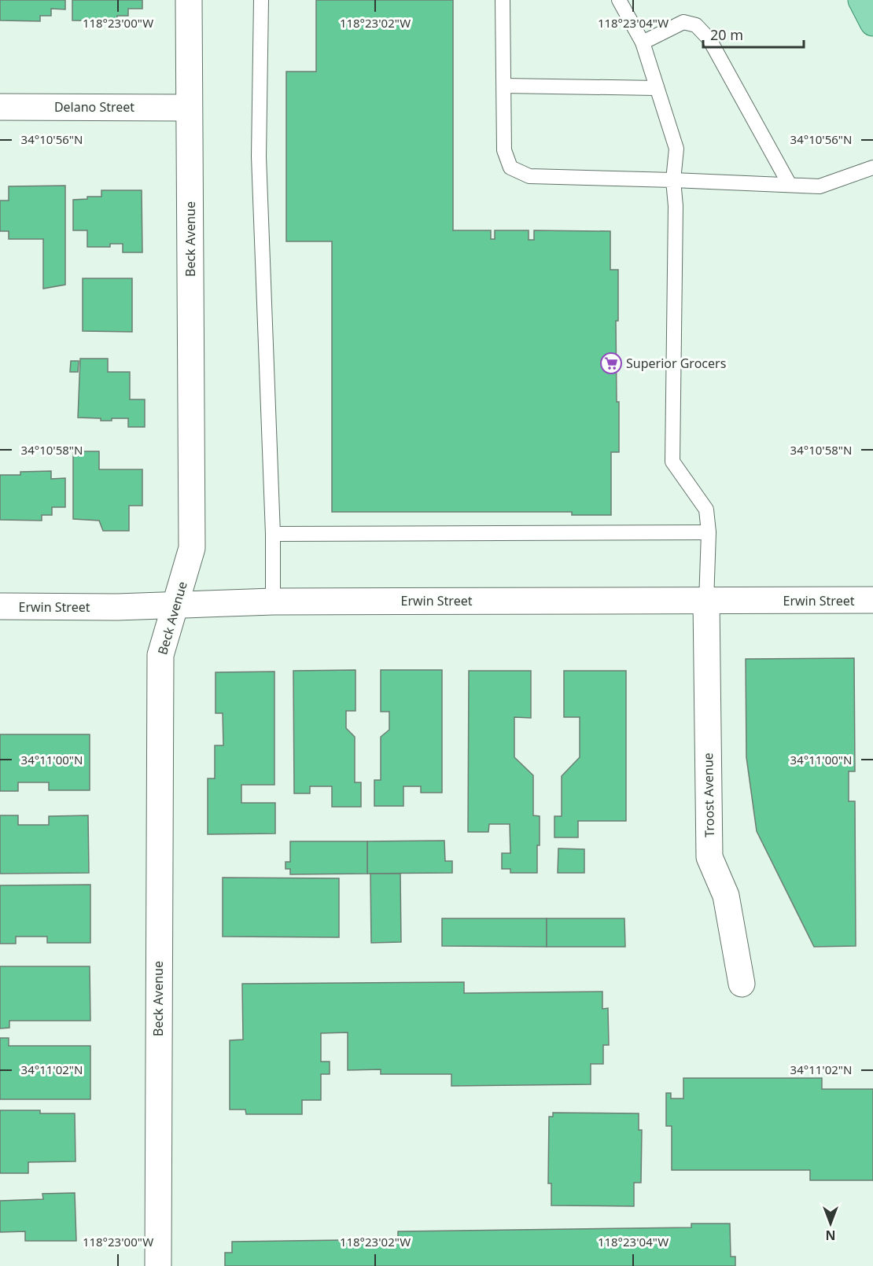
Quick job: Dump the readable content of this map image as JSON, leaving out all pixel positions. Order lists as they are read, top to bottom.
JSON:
{
  "streets": {
    "street": [
      "Delano Street",
      "Beck Avenue",
      "Erwin Street",
      "Troost Avenue"
    ]
  },
  "crossings": [
    ["Delano Street", "Beck Avenue"],
    ["Beck Avenue", "Erwin Street"],
    ["Erwin Street", "Troost Avenue"]
  ],
  "places": {
    "supermarket": ["Superior Grocers"]
  },
  "scale_bar": "20 m",
  "north": "bottom",
  "coordinates": [
    "118°23'00\"W",
    "118°23'02\"W",
    "118°23'04\"W",
    "34°10'56\"N",
    "34°10'58\"N",
    "34°11'00\"N",
    "34°11'02\"N"
  ]
}
